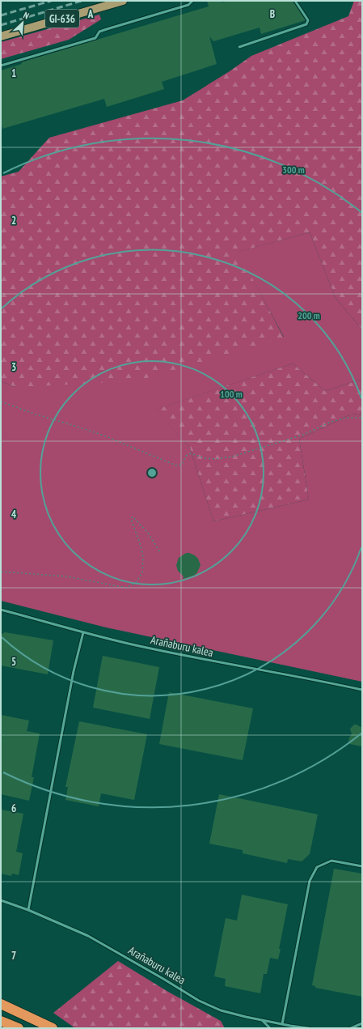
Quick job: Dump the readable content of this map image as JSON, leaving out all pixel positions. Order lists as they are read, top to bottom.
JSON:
{
  "streets": {
    "main road": ["GI-636"],
    "lane": ["Arañaburu kalea"]
  },
  "north": "top right",
  "grid": {
    "columns": ["A", "B"],
    "rows": [
      "1",
      "2",
      "3",
      "4",
      "5",
      "6",
      "7"
    ]
  },
  "rings": ["300 m", "200 m", "100 m"]
}
